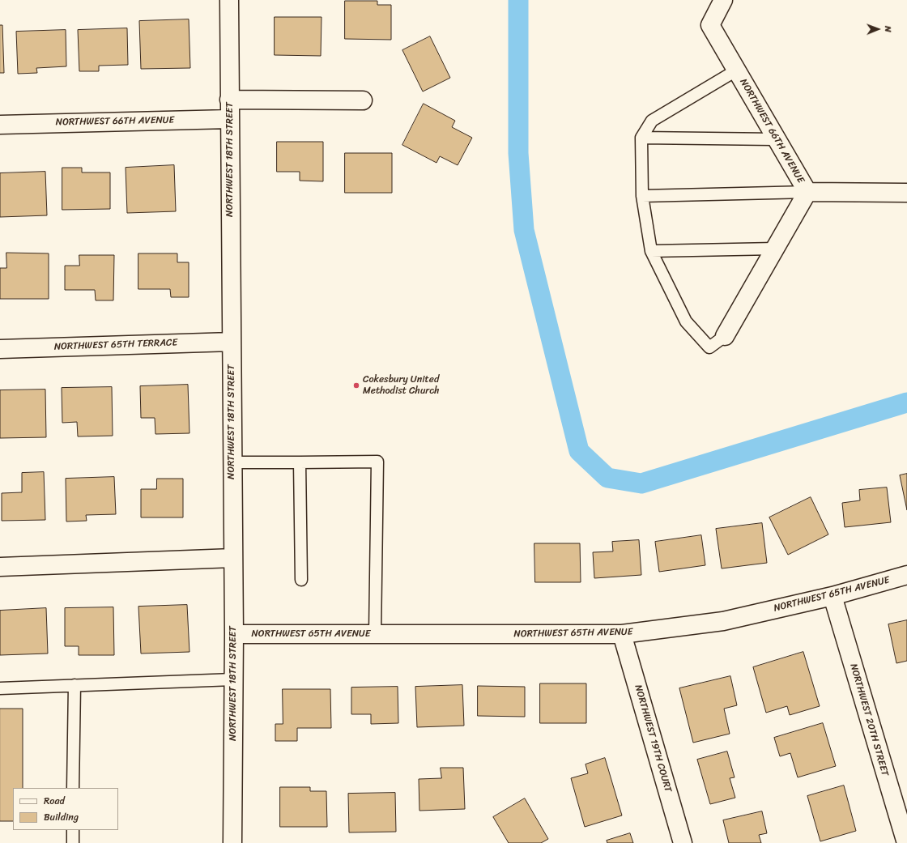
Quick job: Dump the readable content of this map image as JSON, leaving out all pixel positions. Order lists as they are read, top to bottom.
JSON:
{
  "streets": {
    "street": [
      "NORTHWEST 66TH AVENUE",
      "NORTHWEST 18TH STREET",
      "NORTHWEST 65TH TERRACE",
      "NORTHWEST 65TH AVENUE",
      "NORTHWEST 20TH STREET",
      "NORTHWEST 19TH COURT"
    ]
  },
  "crossings": [
    ["NORTHWEST 66TH AVENUE", "NORTHWEST 18TH STREET"],
    ["NORTHWEST 18TH STREET", "NORTHWEST 65TH TERRACE"],
    ["NORTHWEST 18TH STREET", "NORTHWEST 65TH AVENUE"],
    ["NORTHWEST 65TH AVENUE", "NORTHWEST 20TH STREET"],
    ["NORTHWEST 65TH AVENUE", "NORTHWEST 19TH COURT"]
  ],
  "places": ["Cokesbury United Methodist Church"],
  "legend": ["Road", "Building"],
  "north": "right"
}
